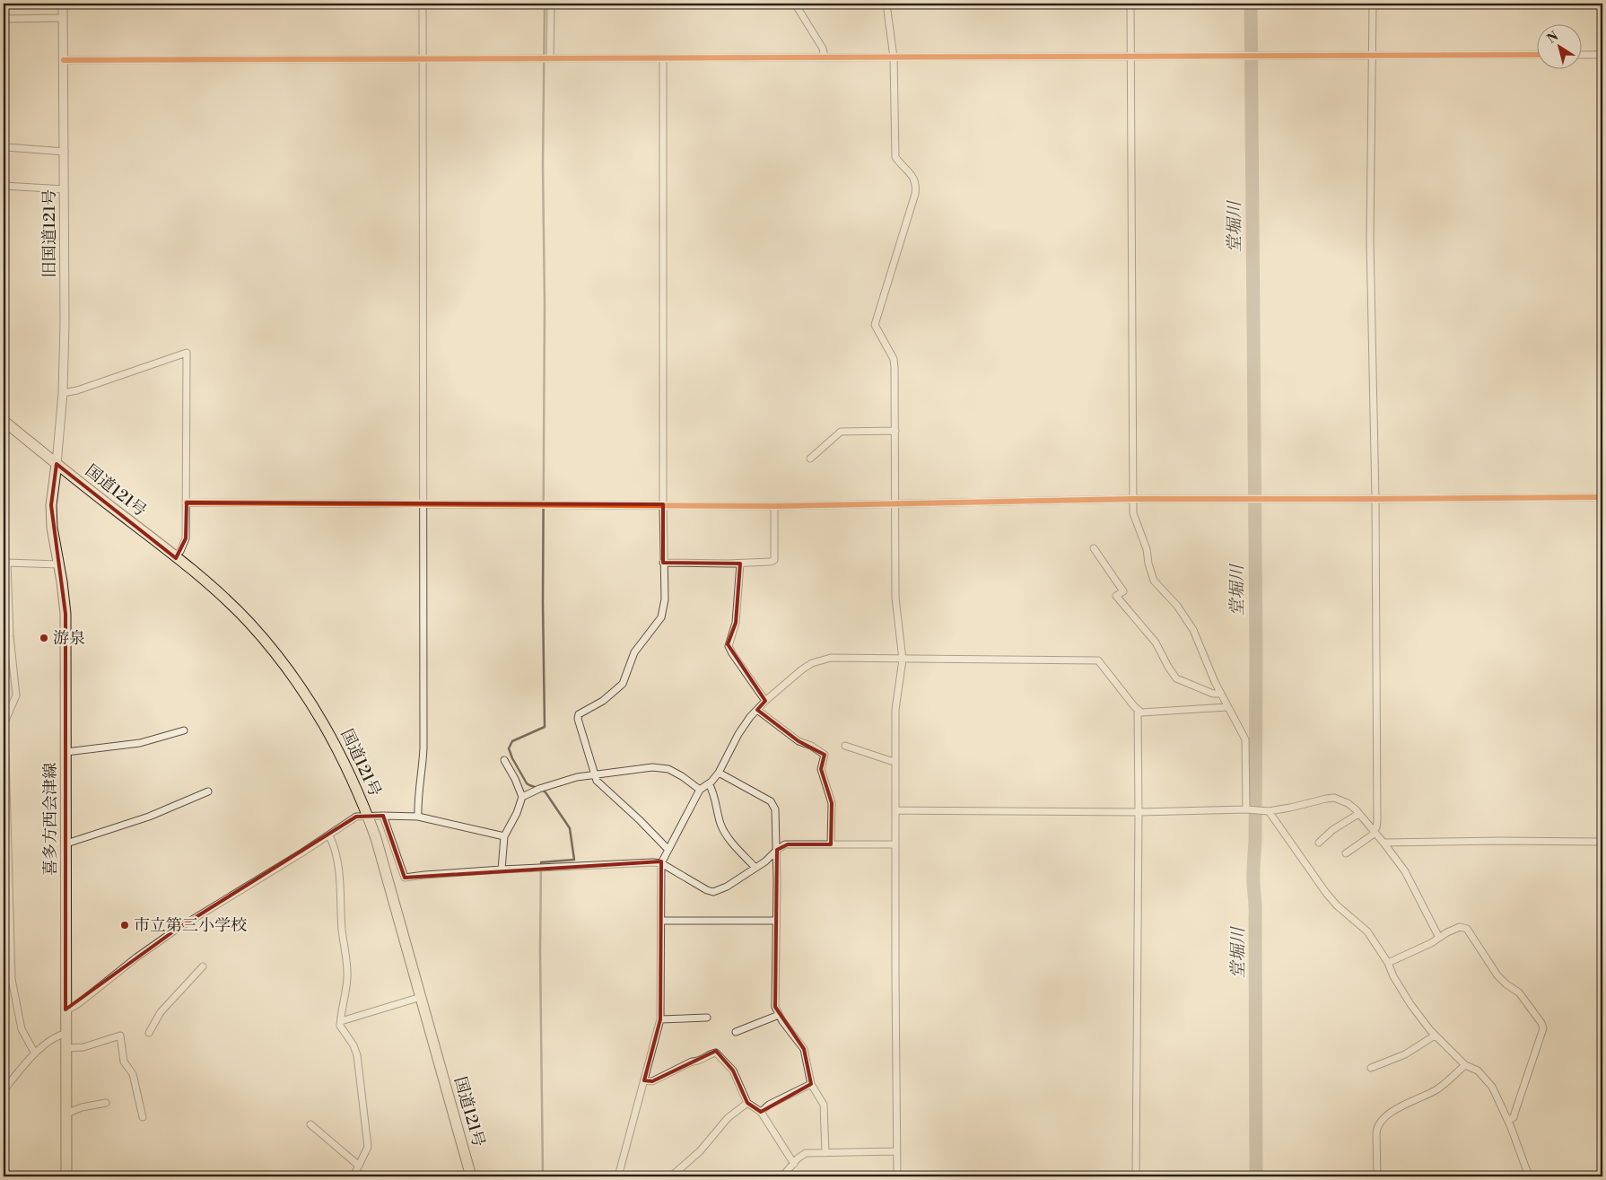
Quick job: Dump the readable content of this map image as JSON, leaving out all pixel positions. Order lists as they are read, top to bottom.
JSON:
{
  "streets": {
    "main road": ["国道121号", "喜多方西会津線"],
    "street": ["旧国道121号"]
  },
  "crossings": [
    ["旧国道121号", "国道121号"],
    ["旧国道121号", "喜多方西会津線"],
    ["国道121号", "喜多方西会津線"]
  ],
  "water": ["堂堀川"],
  "places": ["游泉", "市立第三小学校"],
  "north": "top left"
}
